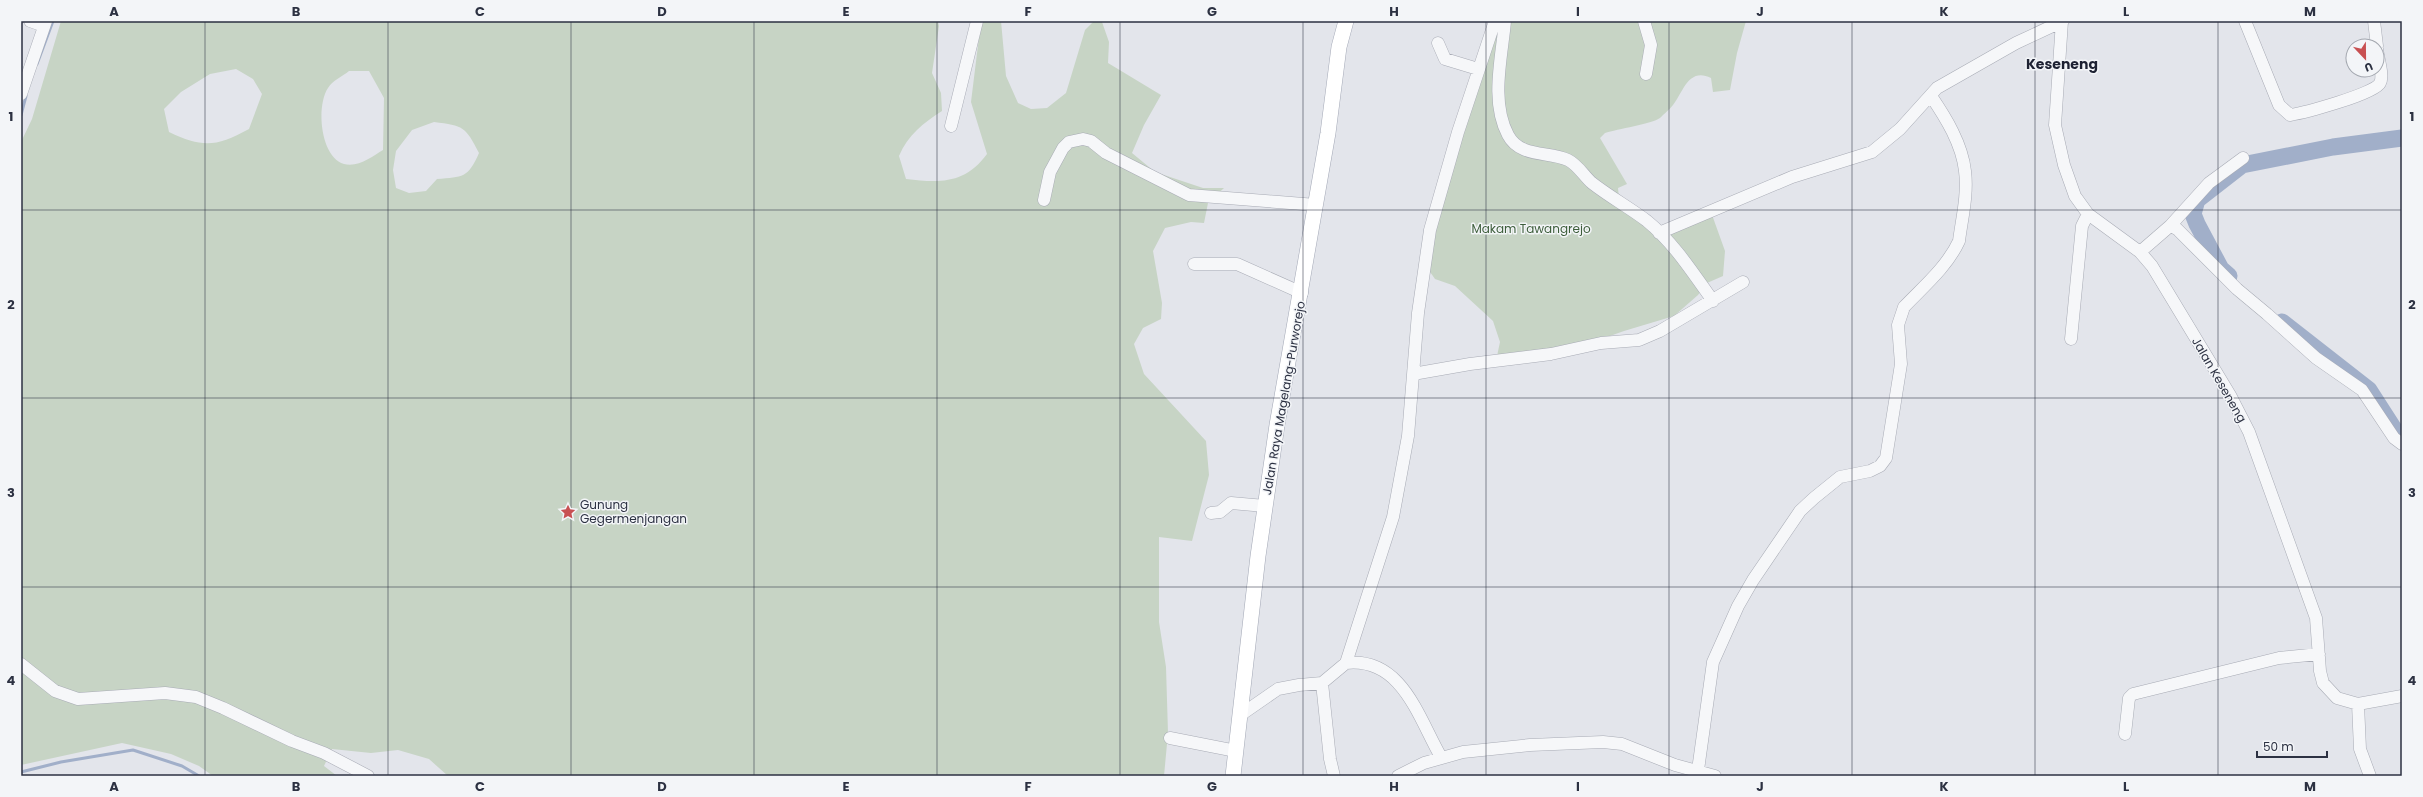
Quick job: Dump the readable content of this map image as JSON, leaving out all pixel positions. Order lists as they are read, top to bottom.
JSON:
{
  "streets": {
    "main road": ["Jalan Raya Magelang-Purworejo"],
    "street": ["Jalan Keseneng"]
  },
  "districts": ["Keseneng"],
  "parks": ["Makam Tawangrejo"],
  "places": {
    "place": ["Gunung Gegermenjangan"]
  },
  "scale_bar": "50 m",
  "north": "bottom",
  "grid": {
    "columns": [
      "A",
      "B",
      "C",
      "D",
      "E",
      "F",
      "G",
      "H",
      "I",
      "J",
      "K",
      "L",
      "M"
    ],
    "rows": [
      "1",
      "2",
      "3",
      "4"
    ]
  }
}
